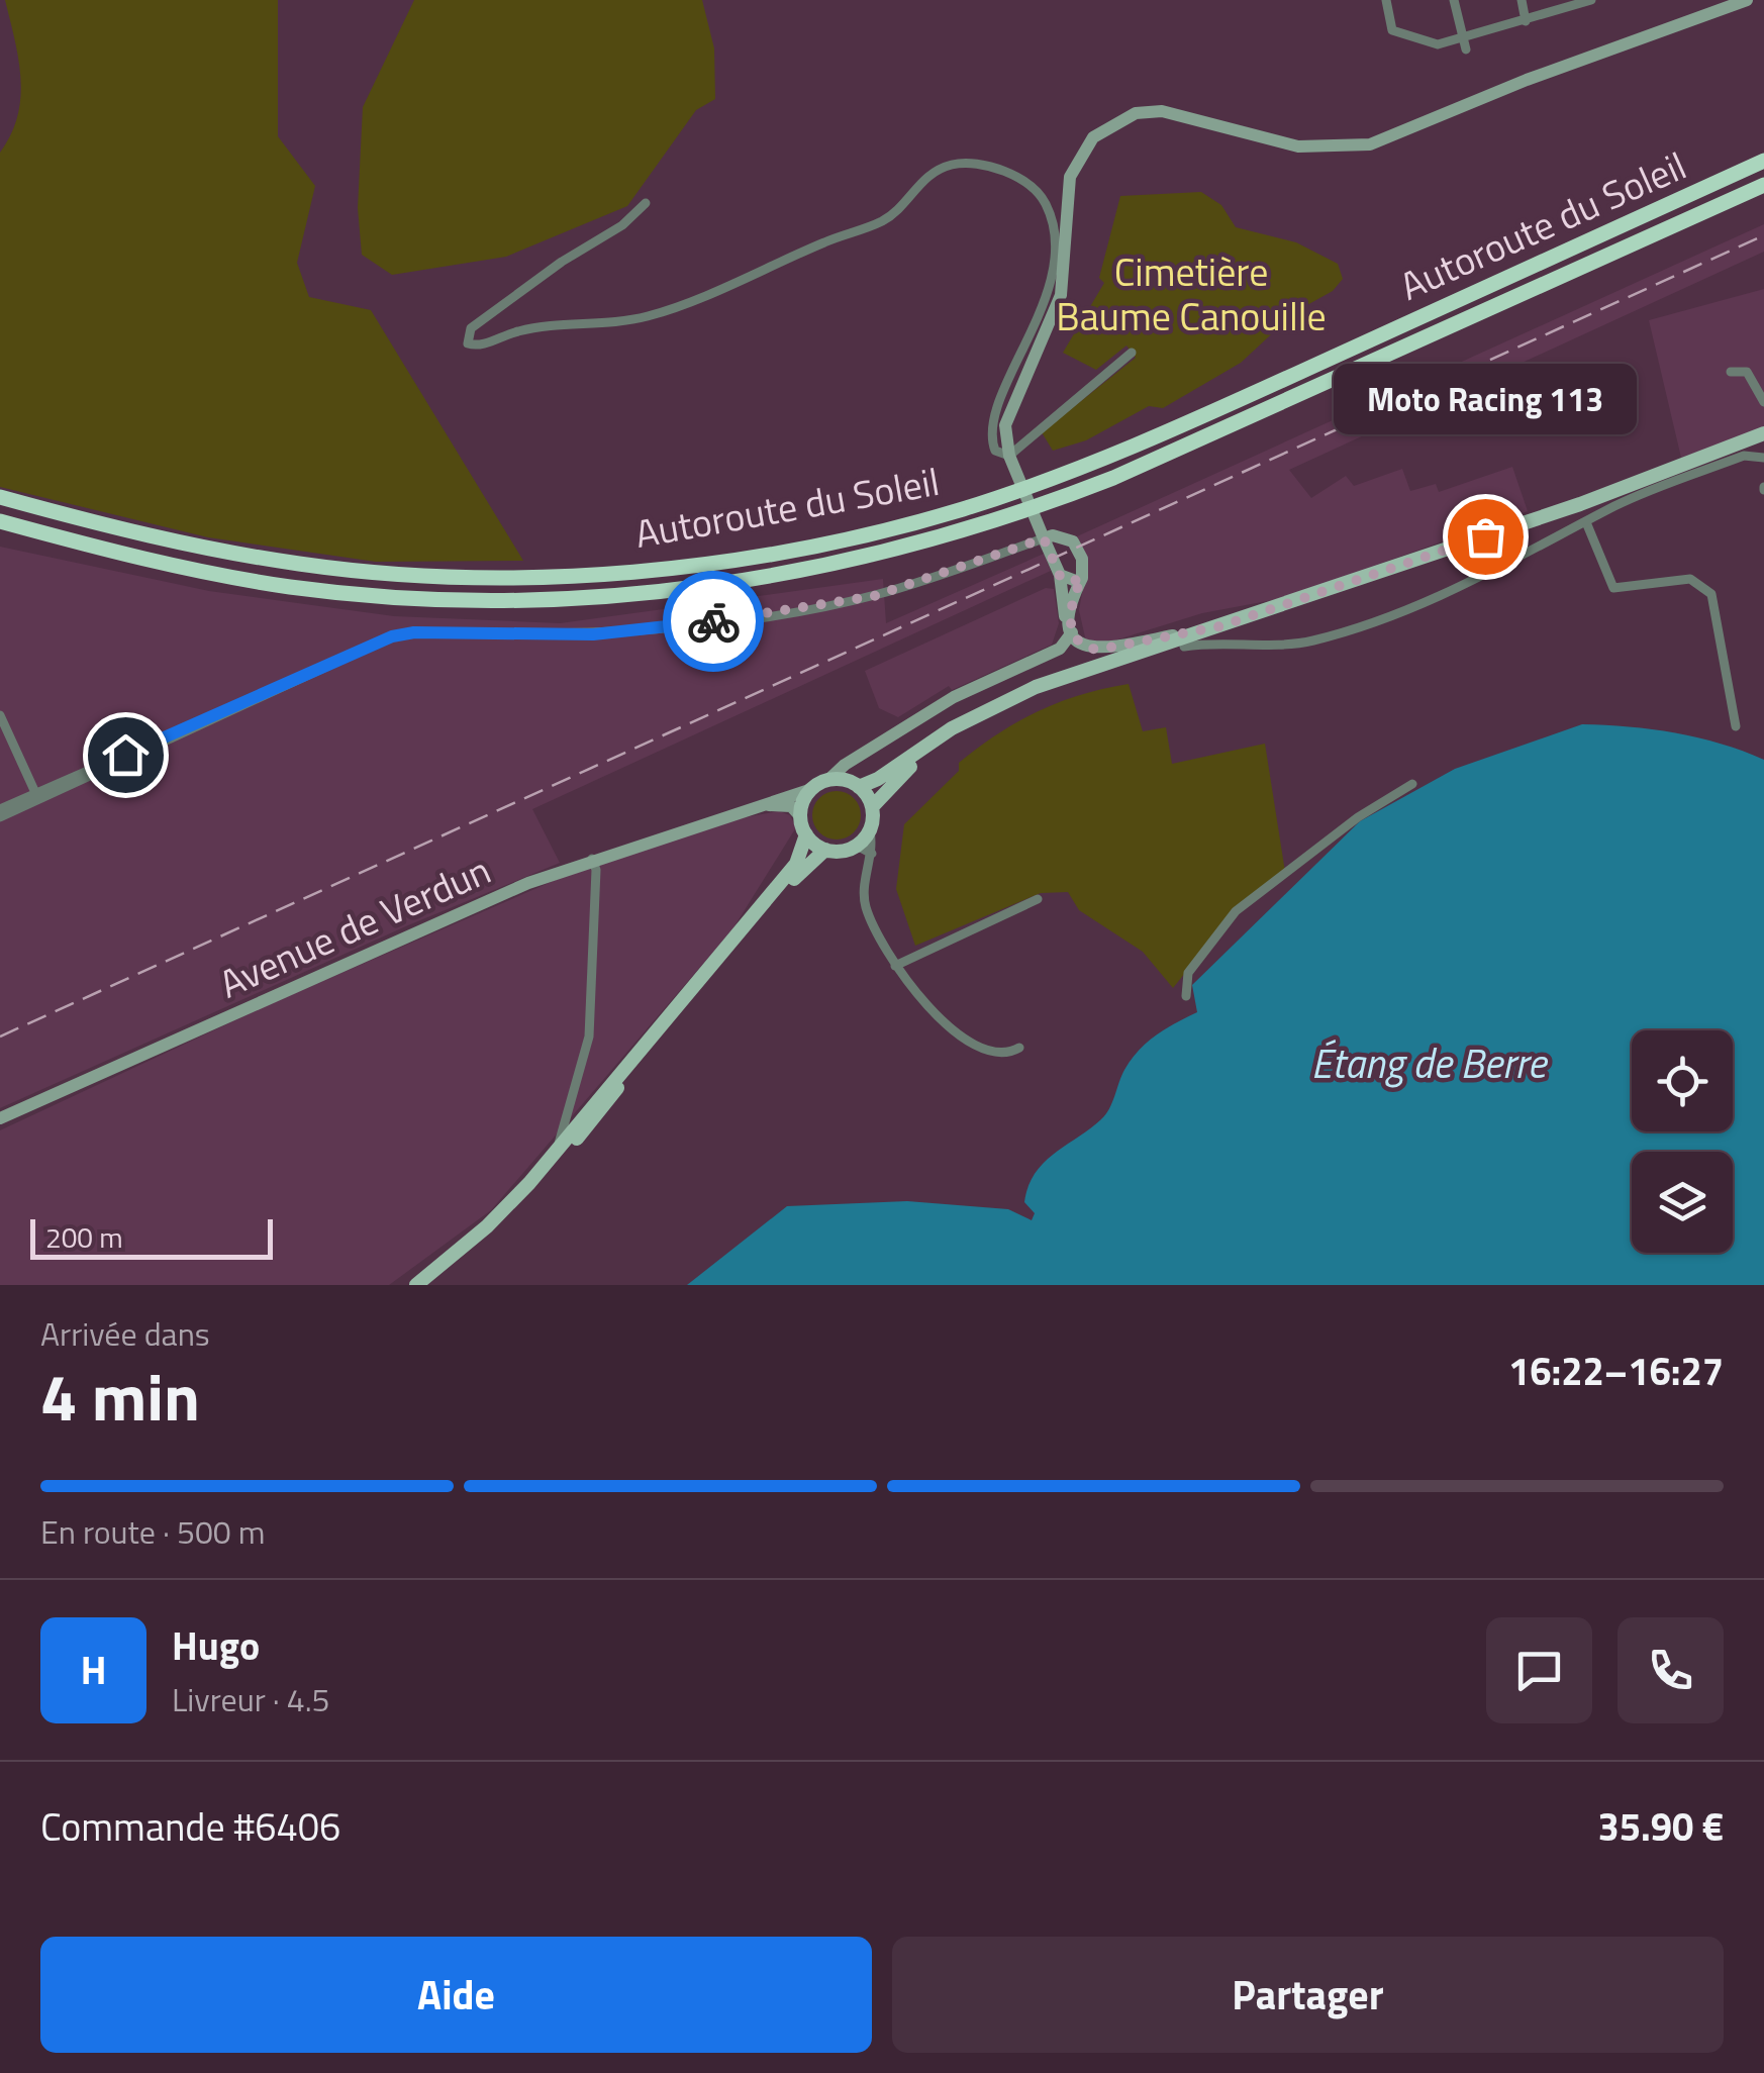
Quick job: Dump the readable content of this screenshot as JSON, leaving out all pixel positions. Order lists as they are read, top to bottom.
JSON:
{
  "streets": {
    "highway": ["Autoroute du Soleil"],
    "main road": ["Avenue de Verdun"]
  },
  "water": ["Étang de Berre"],
  "parks": ["Cimetière Baume Canouille"],
  "places": ["Moto Racing 113"],
  "scale_bar": "200 m",
  "page": {
    "bubble": "Moto Racing 113",
    "scale": "200 m",
    "heading": ["4 min", "Arrivée dans", "16:22–16:27"],
    "panel": [
      "Hugo",
      "Livreur · 4.5",
      "Commande #6406",
      "35.90 €"
    ],
    "bar": "En route · 500 m",
    "round": "H",
    "buttons": ["Aide", "Partager"]
  }
}
